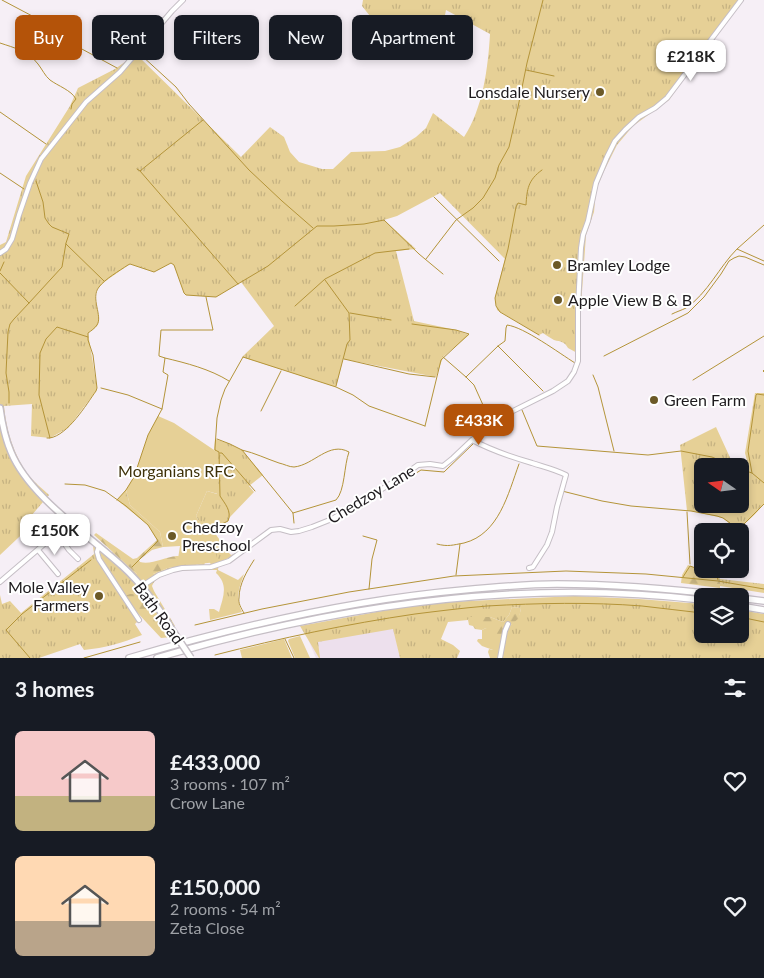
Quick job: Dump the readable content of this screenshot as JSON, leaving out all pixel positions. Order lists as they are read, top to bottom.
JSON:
{
  "streets": {
    "main road": ["Bath Road"],
    "street": ["Chedzoy Lane"]
  },
  "crossings": [
    ["Chedzoy Lane", "Bath Road"]
  ],
  "parks": ["Morganians RFC"],
  "places": [
    "Lonsdale Nursery",
    "Bramley Lodge",
    "Apple View B & B",
    "Green Farm",
    "Chedzoy Preschool",
    "Mole Valley Farmers"
  ],
  "north": "left",
  "page": {
    "chip": [
      "Buy",
      "Rent",
      "Filters",
      "New",
      "Apartment"
    ],
    "price": ["£218K", "£433K", "£150K"],
    "heading": "3 homes",
    "list": [
      {
        "name": "£433,000",
        "note": "3 rooms · 107 m² · Crow Lane"
      },
      {
        "name": "£150,000",
        "note": "2 rooms · 54 m² · Zeta Close"
      }
    ]
  }
}
